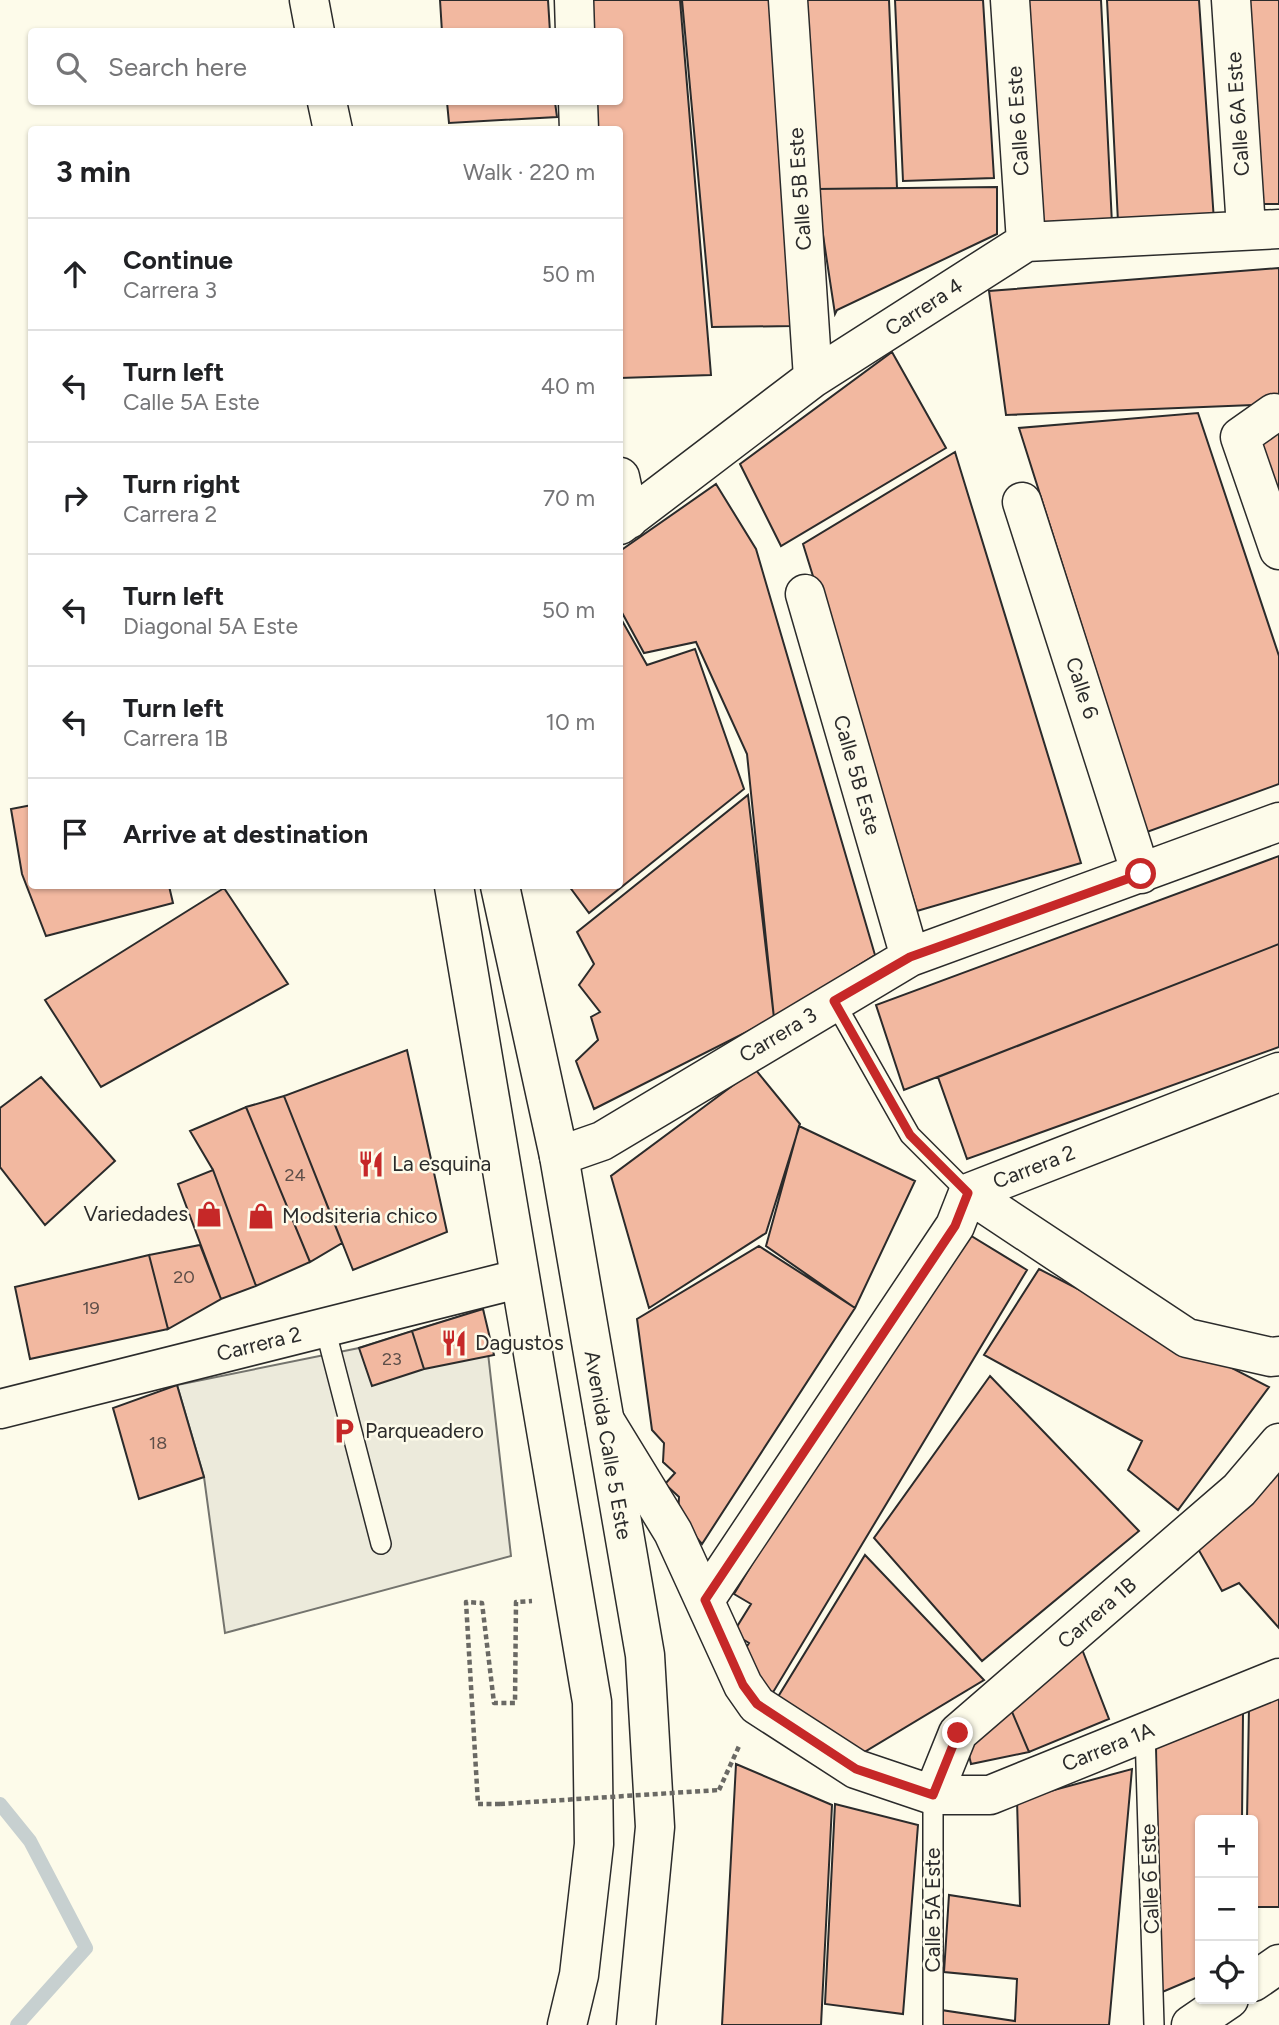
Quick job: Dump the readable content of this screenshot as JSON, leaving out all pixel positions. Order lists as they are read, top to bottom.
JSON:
{
  "streets": {
    "street": [
      "Calle 6A Este",
      "Calle 6 Este",
      "Calle 5B Este",
      "Carrera 4",
      "Calle 6",
      "Carrera 3",
      "Carrera 2",
      "Avenida Calle 5 Este",
      "Carrera 1B",
      "Carrera 1A"
    ],
    "lane": ["Calle 5A Este"]
  },
  "crossings": [
    ["Calle 6A Este", "Carrera 4"],
    ["Calle 6 Este", "Carrera 4"],
    ["Calle 6 Este", "Carrera 1A"],
    ["Calle 5B Este", "Carrera 4"],
    ["Calle 5B Este", "Carrera 3"],
    ["Calle 6", "Carrera 3"],
    ["Carrera 3", "Avenida Calle 5 Este"],
    ["Carrera 1B", "Carrera 1A"],
    ["Carrera 1B", "Calle 5A Este"],
    ["Carrera 1A", "Calle 5A Este"]
  ],
  "places": {
    "restaurant": ["La esquina", "Dagustos"],
    "shop": ["Variedades", "Modsiteria chico"],
    "parking": ["Parqueadero"]
  },
  "house_numbers": [
    "24",
    "20",
    "19",
    "23",
    "18"
  ],
  "page": {
    "search": "Search here",
    "heading": ["3 min", "Walk · 220 m"],
    "list": [
      ["Continue", "Carrera 3", "50 m"],
      ["Turn left", "Calle 5A Este", "40 m"],
      ["Turn right", "Carrera 2", "70 m"],
      ["Turn left", "Diagonal 5A Este", "50 m"],
      ["Turn left", "Carrera 1B", "10 m"],
      "Arrive at destination"
    ],
    "map_buttons": ["+", "−"]
  }
}
